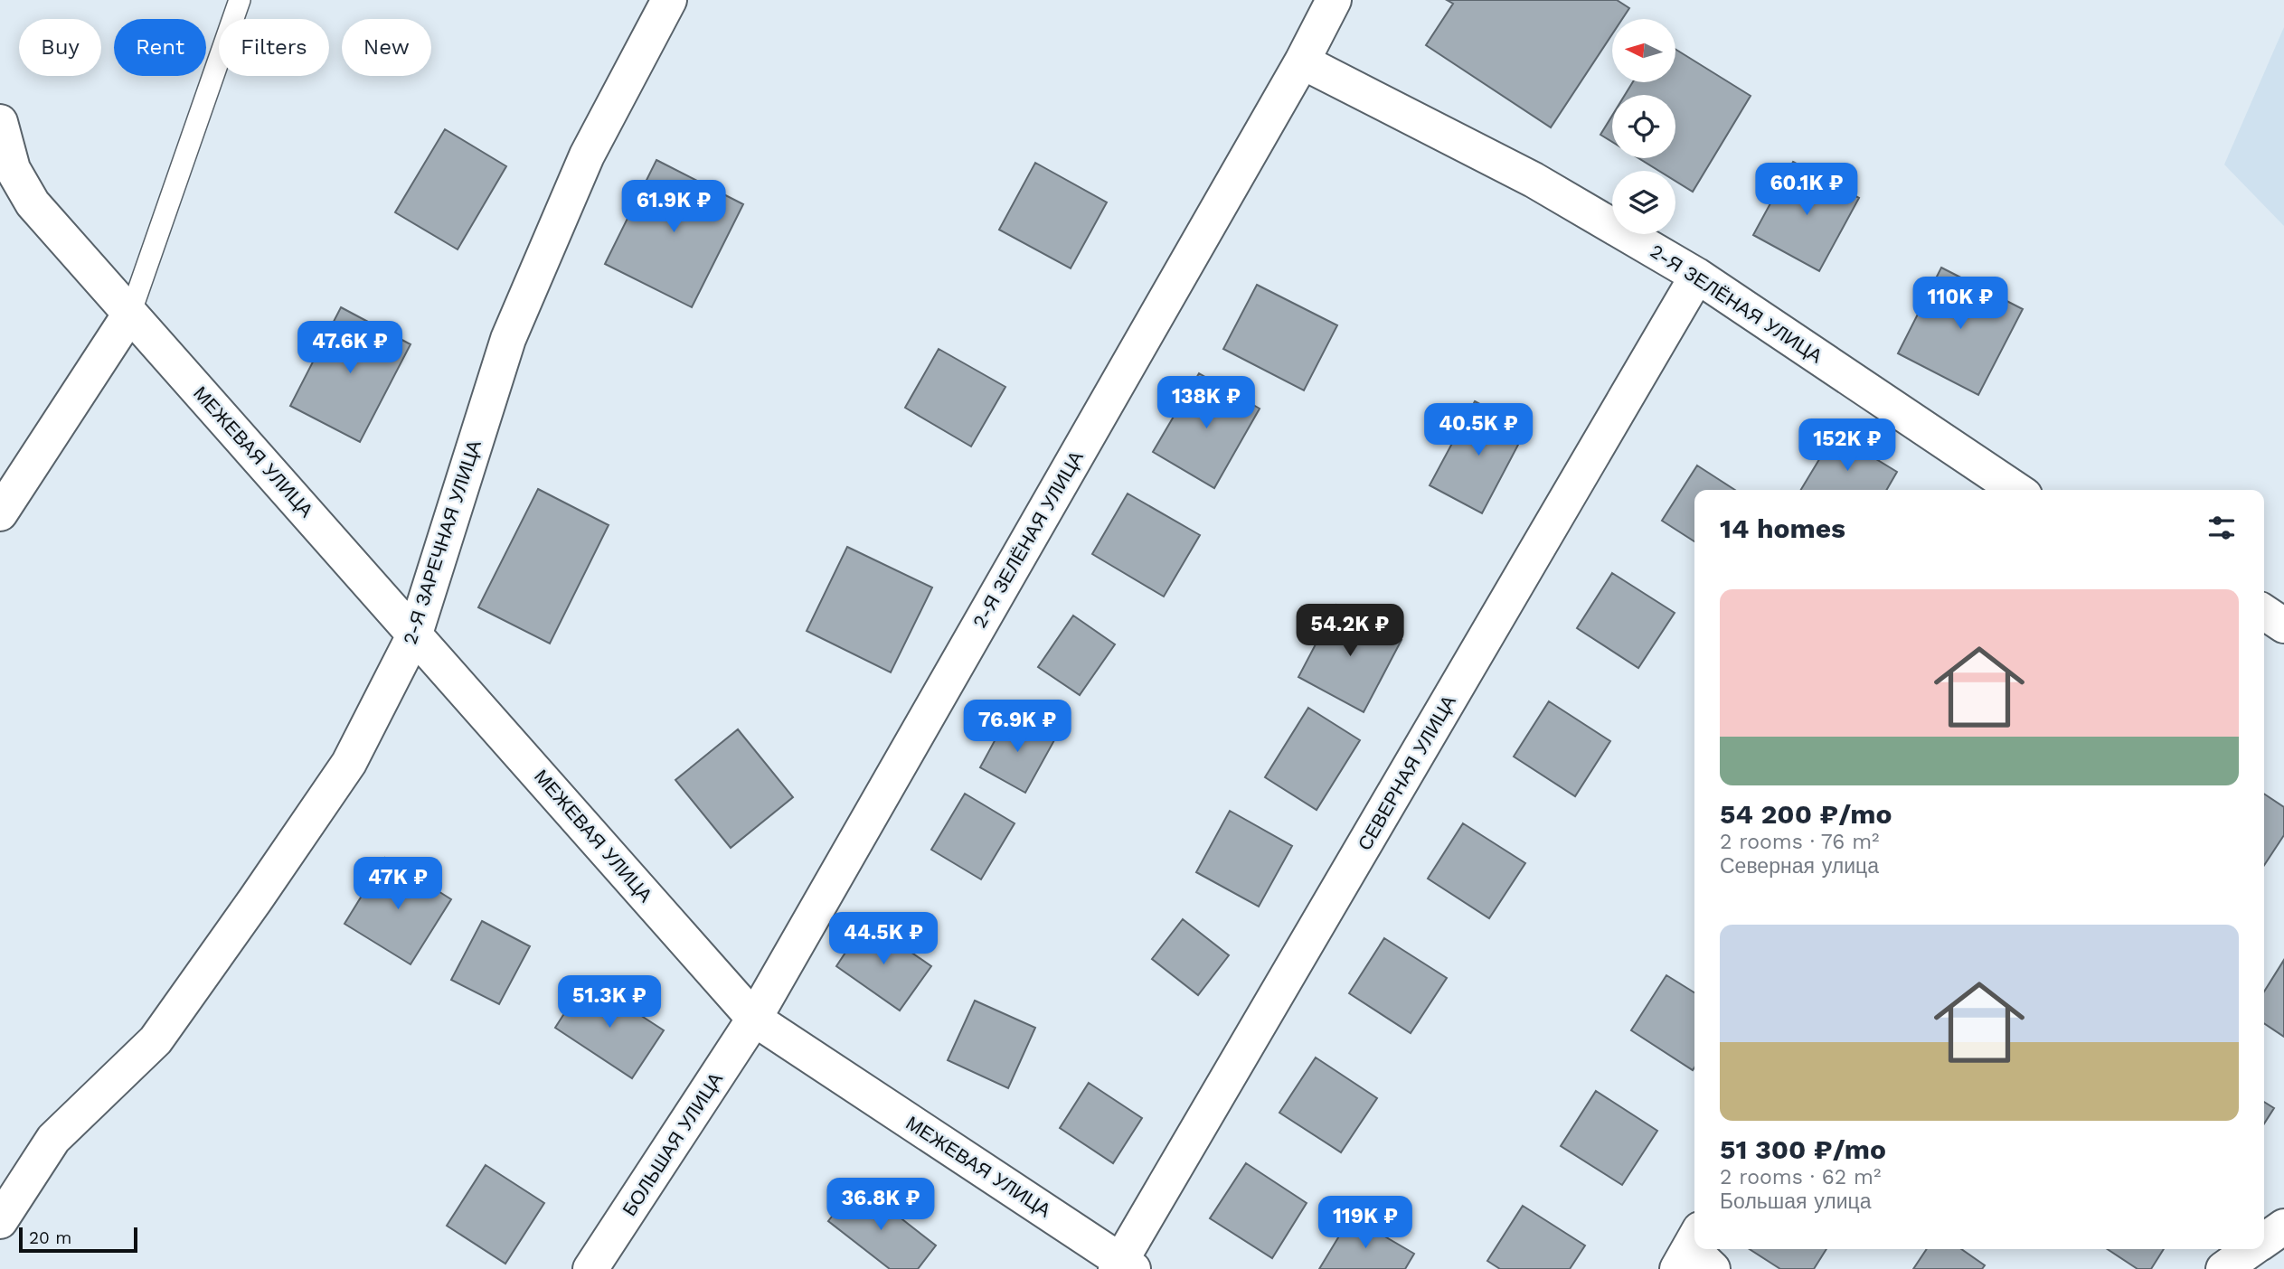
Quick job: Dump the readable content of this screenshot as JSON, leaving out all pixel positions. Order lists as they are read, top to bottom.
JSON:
{
  "streets": {
    "street": [
      "2-Я ЗЕЛЁНАЯ УЛИЦА",
      "МЕЖЕВАЯ УЛИЦА",
      "2-Я ЗАРЕЧНАЯ УЛИЦА",
      "СЕВЕРНАЯ УЛИЦА",
      "БОЛЬШАЯ УЛИЦА"
    ]
  },
  "crossings": [
    ["2-Я ЗЕЛЁНАЯ УЛИЦА", "МЕЖЕВАЯ УЛИЦА"],
    ["2-Я ЗЕЛЁНАЯ УЛИЦА", "СЕВЕРНАЯ УЛИЦА"],
    ["2-Я ЗЕЛЁНАЯ УЛИЦА", "БОЛЬШАЯ УЛИЦА"],
    ["МЕЖЕВАЯ УЛИЦА", "2-Я ЗАРЕЧНАЯ УЛИЦА"],
    ["МЕЖЕВАЯ УЛИЦА", "СЕВЕРНАЯ УЛИЦА"],
    ["МЕЖЕВАЯ УЛИЦА", "БОЛЬШАЯ УЛИЦА"]
  ],
  "scale_bar": "20 m",
  "north": "left",
  "page": {
    "chip": [
      "Buy",
      "Rent",
      "Filters",
      "New"
    ],
    "price": [
      "60.1K ₽",
      "61.9K ₽",
      "110K ₽",
      "47.6K ₽",
      "138K ₽",
      "40.5K ₽",
      "152K ₽",
      "54.2K ₽",
      "76.9K ₽",
      "47K ₽",
      "44.5K ₽",
      "51.3K ₽",
      "36.8K ₽",
      "119K ₽"
    ],
    "heading": "14 homes",
    "list": [
      {
        "name": "54 200 ₽/mo",
        "note": "2 rooms · 76 m² · Северная улица"
      },
      {
        "name": "51 300 ₽/mo",
        "note": "2 rooms · 62 m² · Большая улица"
      }
    ],
    "scale": "20 m"
  }
}
